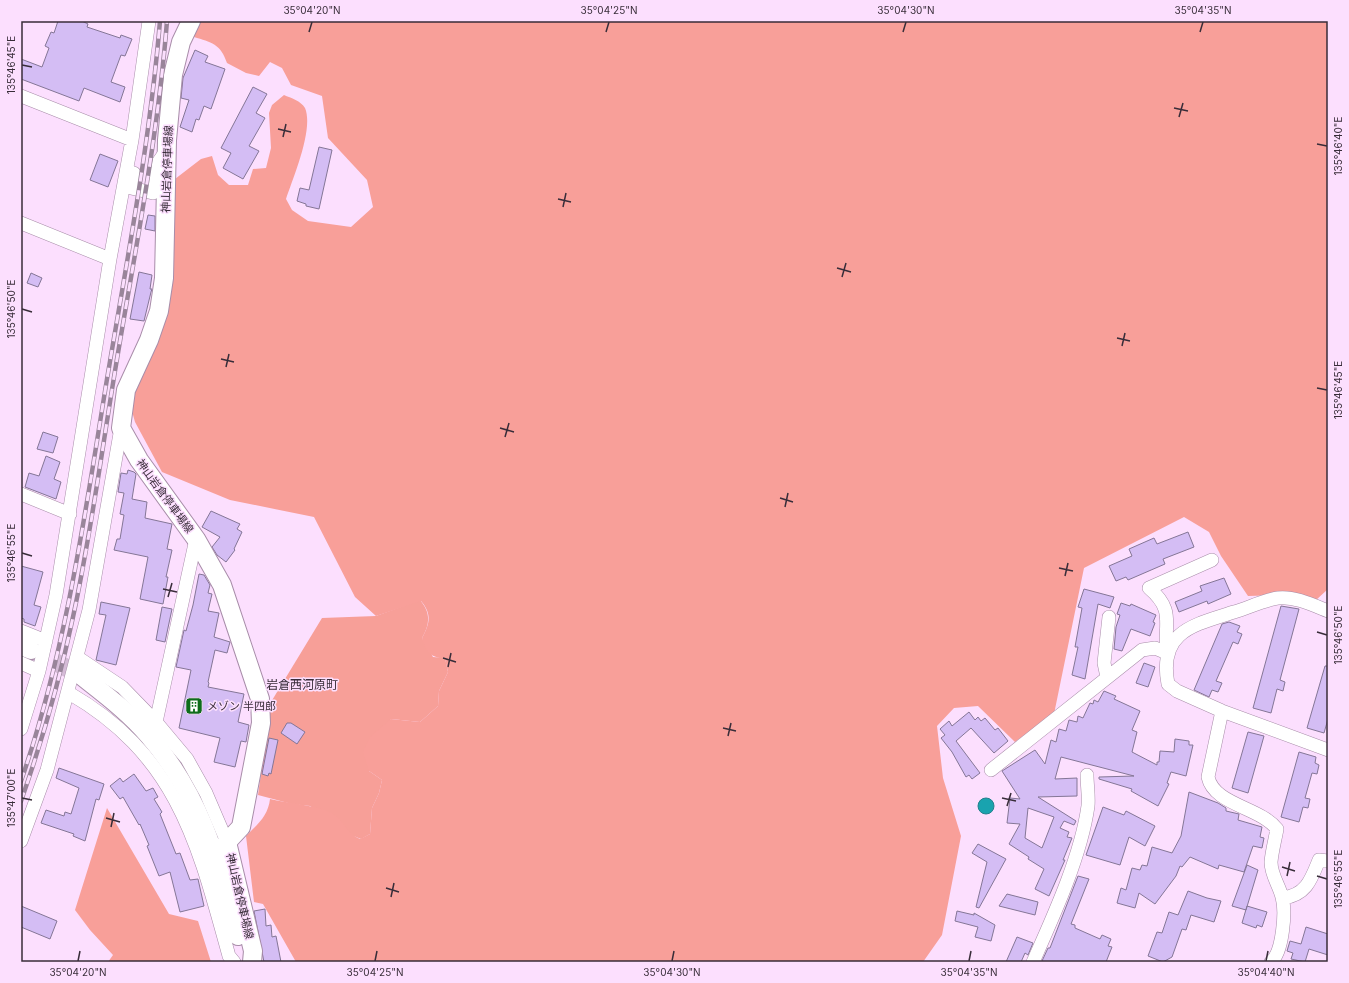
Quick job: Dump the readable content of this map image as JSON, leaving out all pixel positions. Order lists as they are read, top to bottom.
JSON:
{
  "streets": {
    "main road": ["神山岩倉停車場線"]
  },
  "districts": ["岩倉西河原町"],
  "places": {
    "building": ["メゾン 半四郎"]
  },
  "coordinates": [
    "35°04'20\"N",
    "35°04'25\"N",
    "35°04'30\"N",
    "35°04'35\"N",
    "135°46'45\"E",
    "135°46'40\"E",
    "135°46'50\"E",
    "135°46'55\"E",
    "135°47'00\"E",
    "35°04'40\"N"
  ]
}
